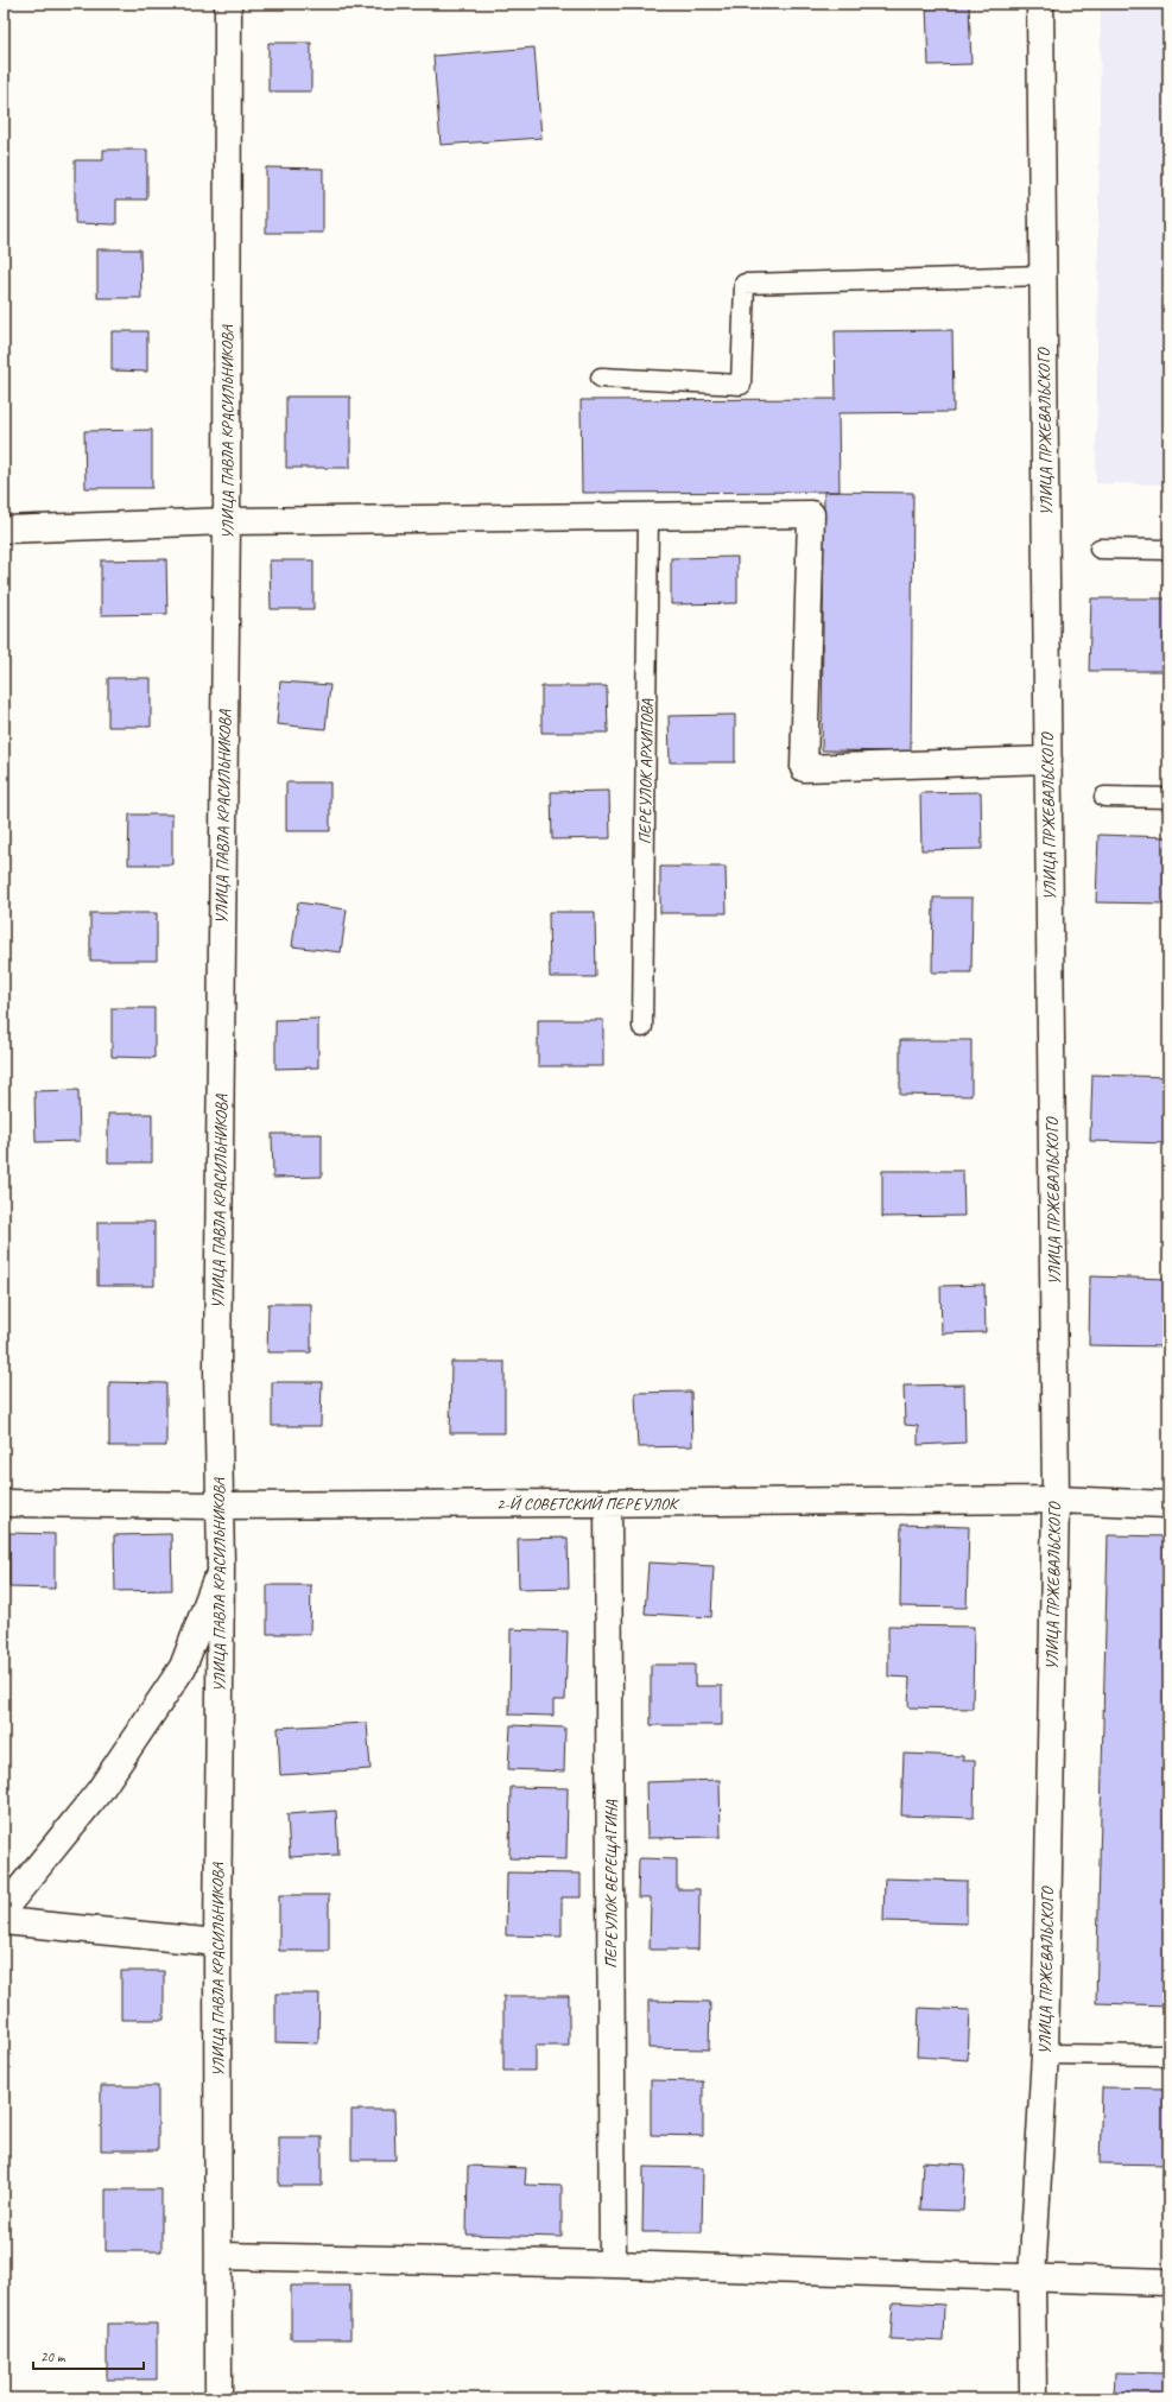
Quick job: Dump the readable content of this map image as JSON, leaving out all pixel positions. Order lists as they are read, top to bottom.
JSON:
{
  "streets": {
    "street": [
      "УЛИЦА ПАВЛА КРАСИЛЬНИКОВА",
      "УЛИЦА ПРЖЕВАЛЬСКОГО",
      "2-Й СОВЕТСКИЙ ПЕРЕУЛОК",
      "ПЕРЕУЛОК ВЕРЕЩАГИНА"
    ],
    "lane": ["ПЕРЕУЛОК АРХИПОВА"]
  },
  "crossings": [
    ["УЛИЦА ПАВЛА КРАСИЛЬНИКОВА", "2-Й СОВЕТСКИЙ ПЕРЕУЛОК"],
    ["УЛИЦА ПРЖЕВАЛЬСКОГО", "2-Й СОВЕТСКИЙ ПЕРЕУЛОК"],
    ["2-Й СОВЕТСКИЙ ПЕРЕУЛОК", "ПЕРЕУЛОК ВЕРЕЩАГИНА"]
  ],
  "scale_bar": "20 m"
}
